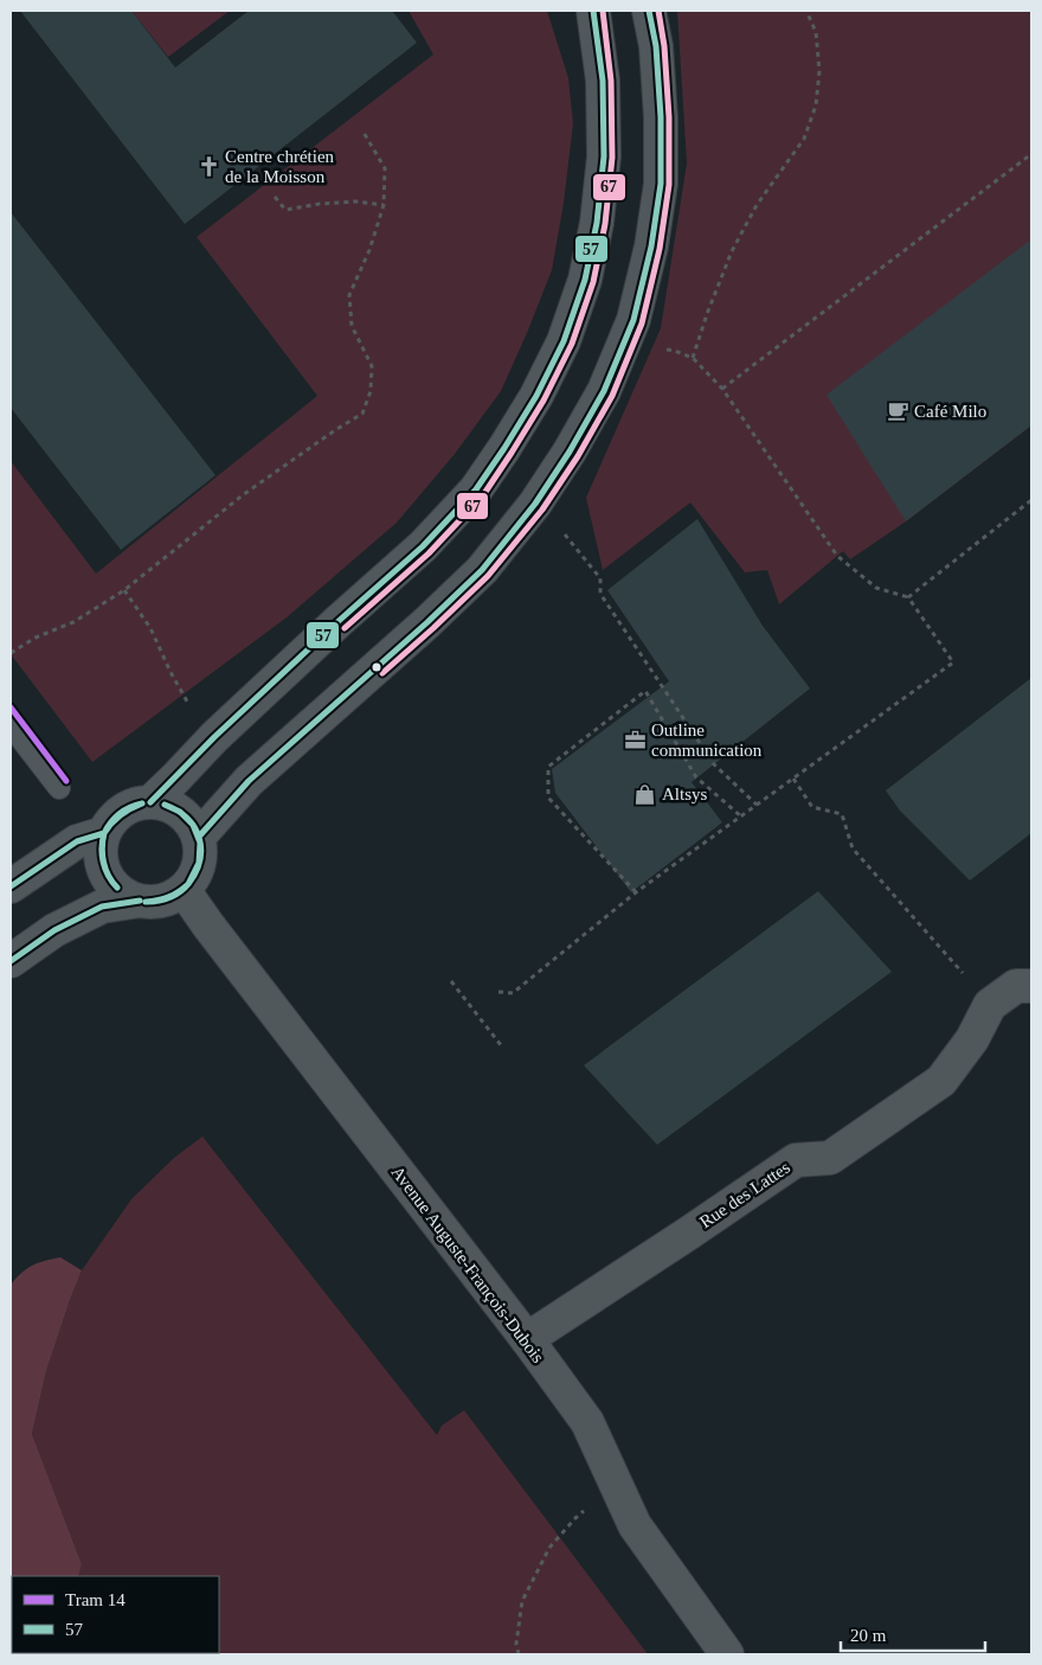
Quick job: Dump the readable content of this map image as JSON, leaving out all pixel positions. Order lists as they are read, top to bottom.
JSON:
{
  "streets": {
    "main road": ["Rue des Lattes", "Avenue Auguste-François-Dubois"]
  },
  "crossings": [
    ["Rue des Lattes", "Avenue Auguste-François-Dubois"]
  ],
  "places": {
    "church": ["Centre chrétien de la Moisson"],
    "cafe": ["Café Milo"],
    "office": ["Outline communication"],
    "shop": ["Altsys"]
  },
  "lines": ["transit line 57", "transit line 67", "tram line 14"],
  "legend": ["Tram 14", "57"],
  "scale_bar": "20 m"
}
